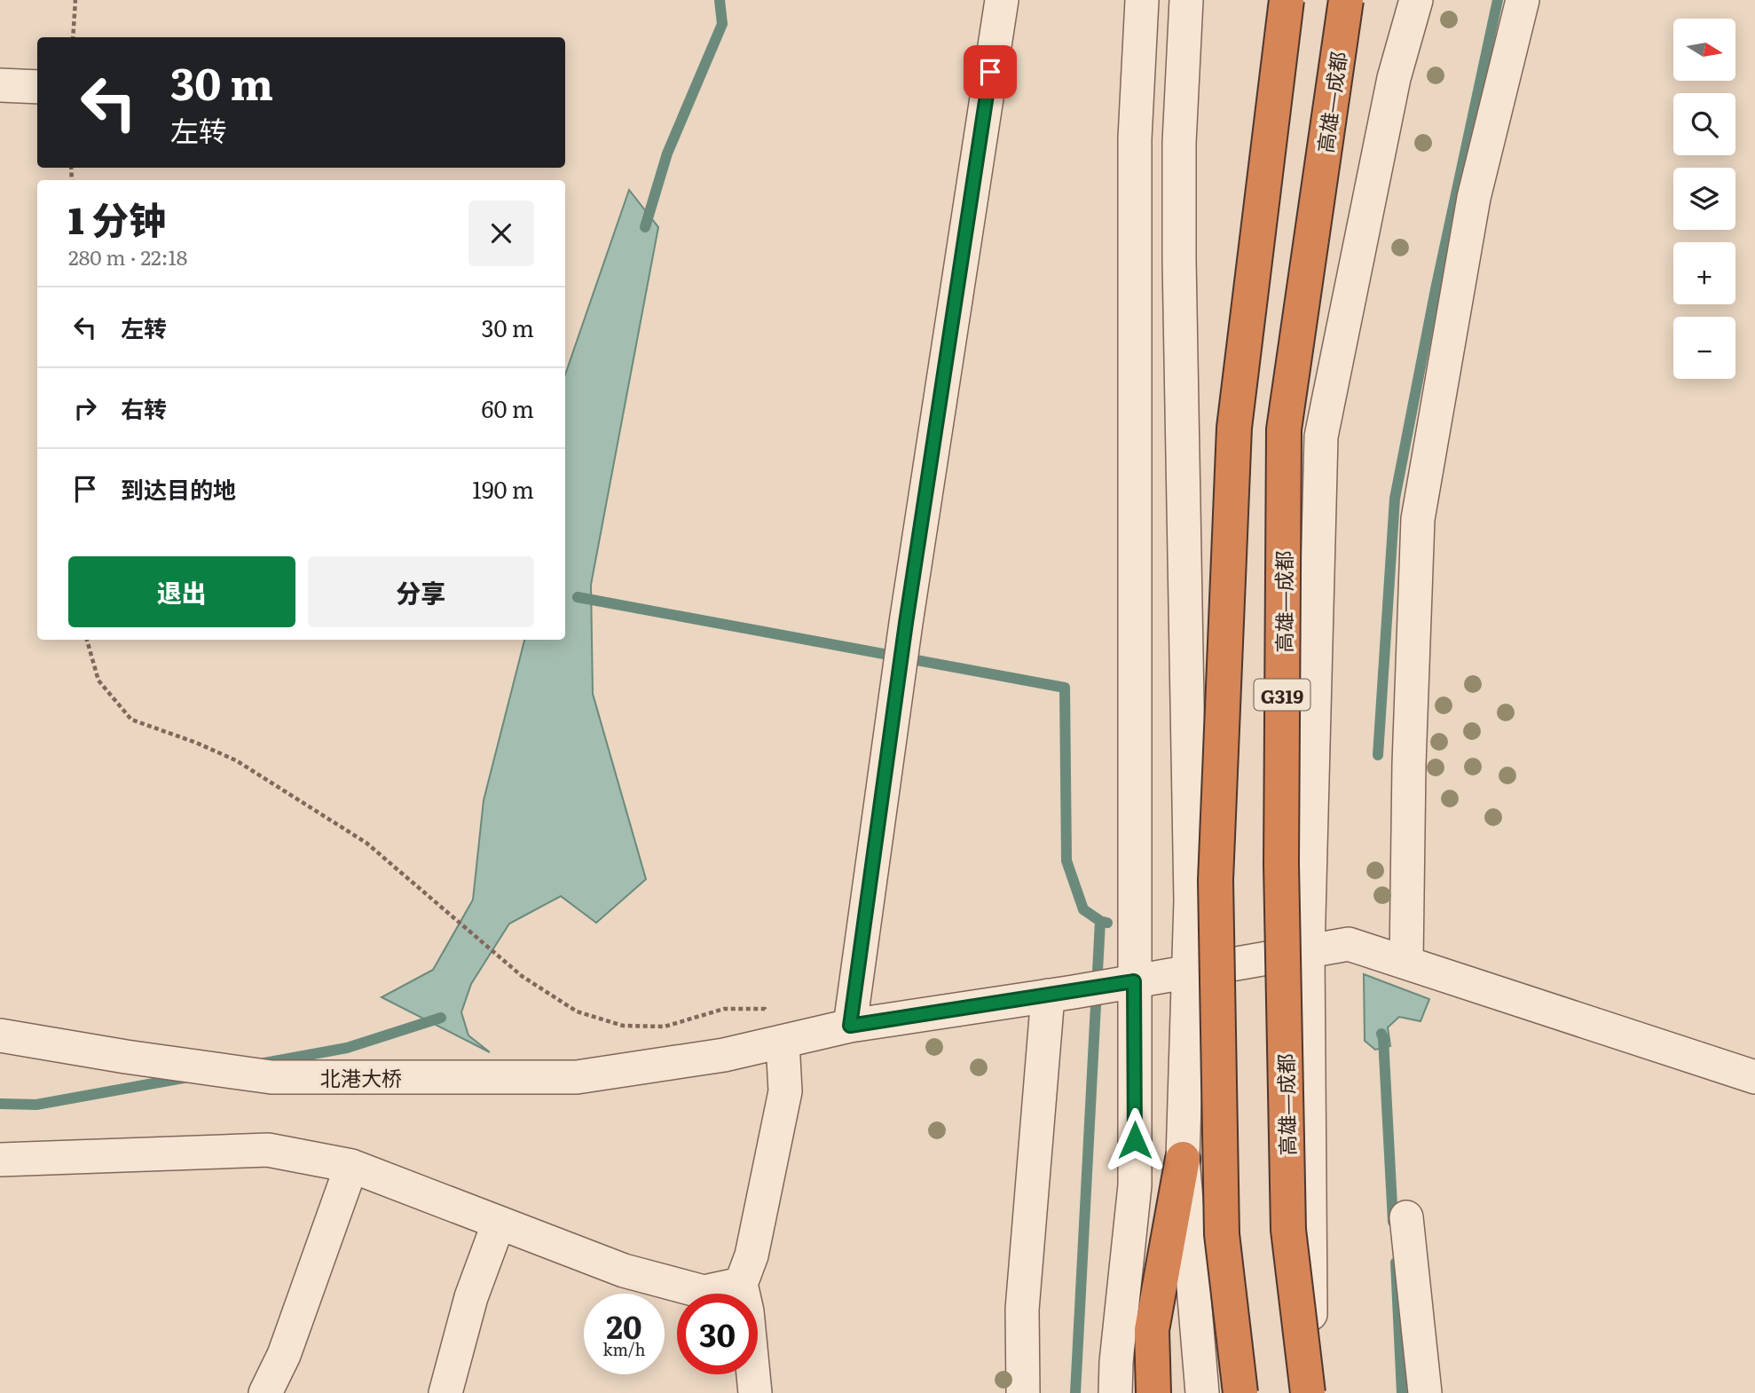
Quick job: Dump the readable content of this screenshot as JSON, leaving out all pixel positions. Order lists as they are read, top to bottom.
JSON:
{
  "streets": {
    "highway": ["高雄—成都", "G319"],
    "street": ["北港大桥"]
  },
  "north": "right",
  "page": {
    "map_buttons": ["+", "−"],
    "turn": ["30 m", "左转"],
    "heading": ["1 分钟", "280 m · 22:18"],
    "list": [
      {
        "name": "左转",
        "value": "30 m"
      },
      {
        "name": "右转",
        "value": "60 m"
      },
      {
        "name": "到达目的地",
        "value": "190 m"
      }
    ],
    "buttons": ["退出", "分享"],
    "speed": "20 km/h",
    "limit": "30"
  }
}
